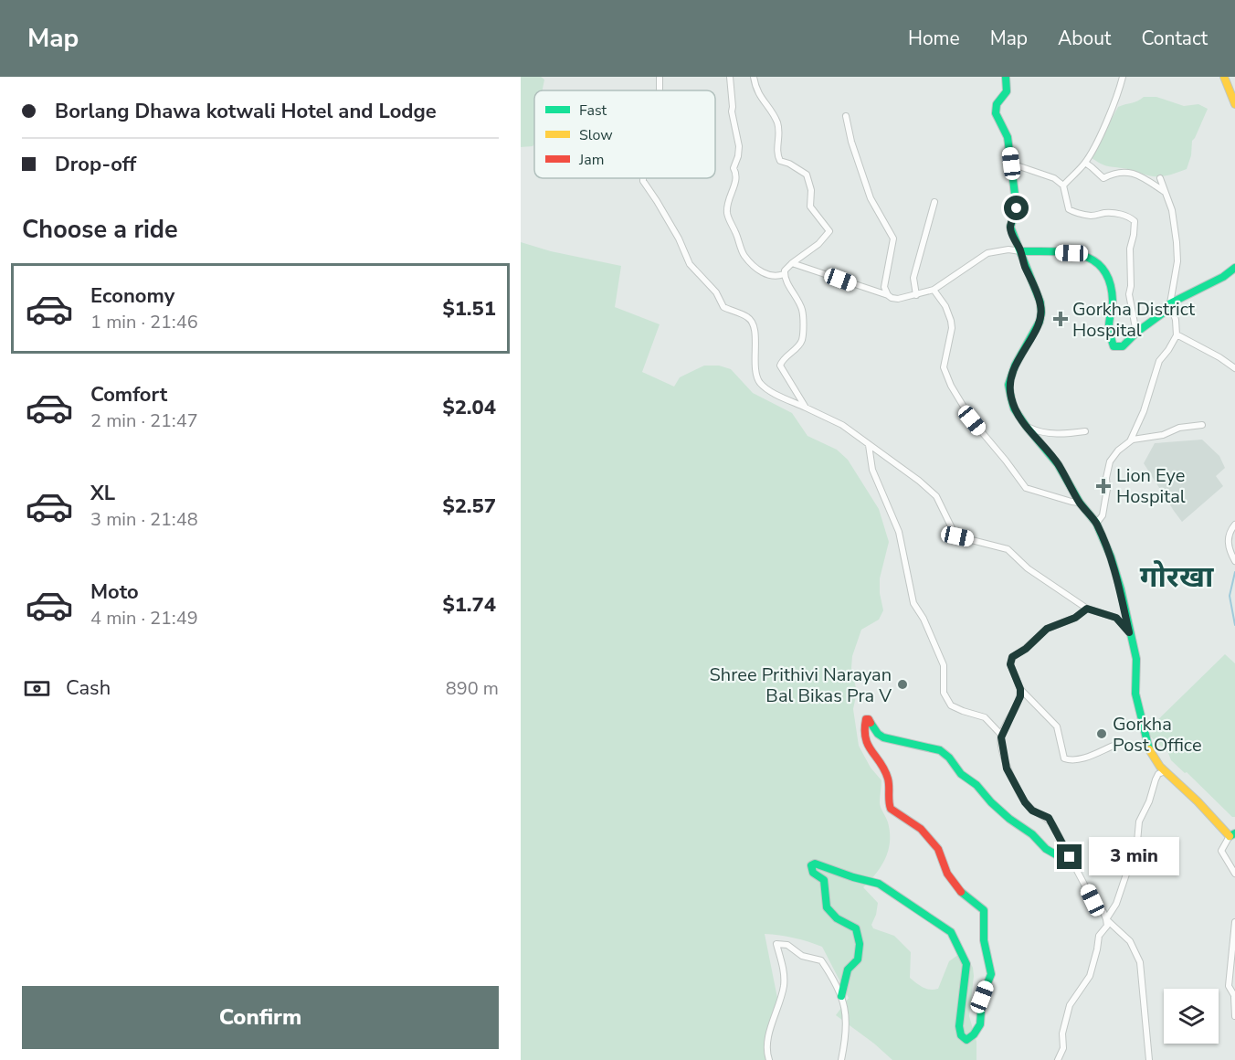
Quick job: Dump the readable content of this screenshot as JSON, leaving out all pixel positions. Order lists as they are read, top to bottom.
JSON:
{
  "districts": ["गोरखा"],
  "places": {
    "health": ["Gorkha District Hospital", "Lion Eye Hospital"],
    "other": ["Shree Prithivi Narayan Bal Bikas Pra V", "Gorkha Post Office"]
  },
  "legend": ["Fast", "Slow", "Jam"],
  "page": {
    "header": "Map",
    "nav": [
      "Home",
      "Map",
      "About",
      "Contact"
    ],
    "banner": ["Borlang Dhawa kotwali Hotel and Lodge", "Drop-off"],
    "heading": "Choose a ride",
    "list": [
      {
        "name": "Economy",
        "note": "1 min · 21:46",
        "value": "$1.51"
      },
      {
        "name": "Comfort",
        "note": "2 min · 21:47",
        "value": "$2.04"
      },
      {
        "name": "XL",
        "note": "3 min · 21:48",
        "value": "$2.57"
      },
      {
        "name": "Moto",
        "note": "4 min · 21:49",
        "value": "$1.74"
      }
    ],
    "pay": ["Cash", "890 m"],
    "bubble": "3 min",
    "buttons": "Confirm"
  }
}
